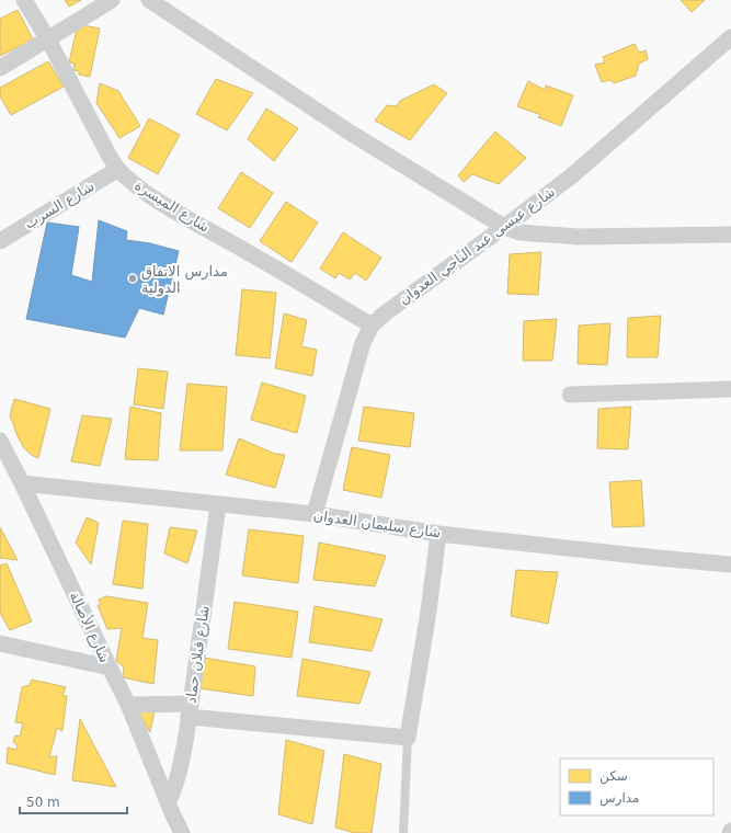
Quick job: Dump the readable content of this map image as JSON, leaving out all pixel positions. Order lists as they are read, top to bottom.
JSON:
{
  "streets": {
    "street": [
      "شارع السرب",
      "شارع الميسرة",
      "شارع عيسى عبد الناجي العدوان",
      "شارع سليمان العدوان",
      "شارع الأصالة",
      "شارع قبلان حماد"
    ]
  },
  "crossings": [
    ["شارع السرب", "شارع الميسرة"],
    ["شارع الميسرة", "شارع عيسى عبد الناجي العدوان"],
    ["شارع عيسى عبد الناجي العدوان", "شارع سليمان العدوان"],
    ["شارع سليمان العدوان", "شارع الأصالة"],
    ["شارع سليمان العدوان", "شارع قبلان حماد"],
    ["شارع الأصالة", "شارع قبلان حماد"]
  ],
  "places": ["مدارس الاتفاق الدولية"],
  "legend": ["سكن", "مدارس"],
  "scale_bar": "50 m"
}
